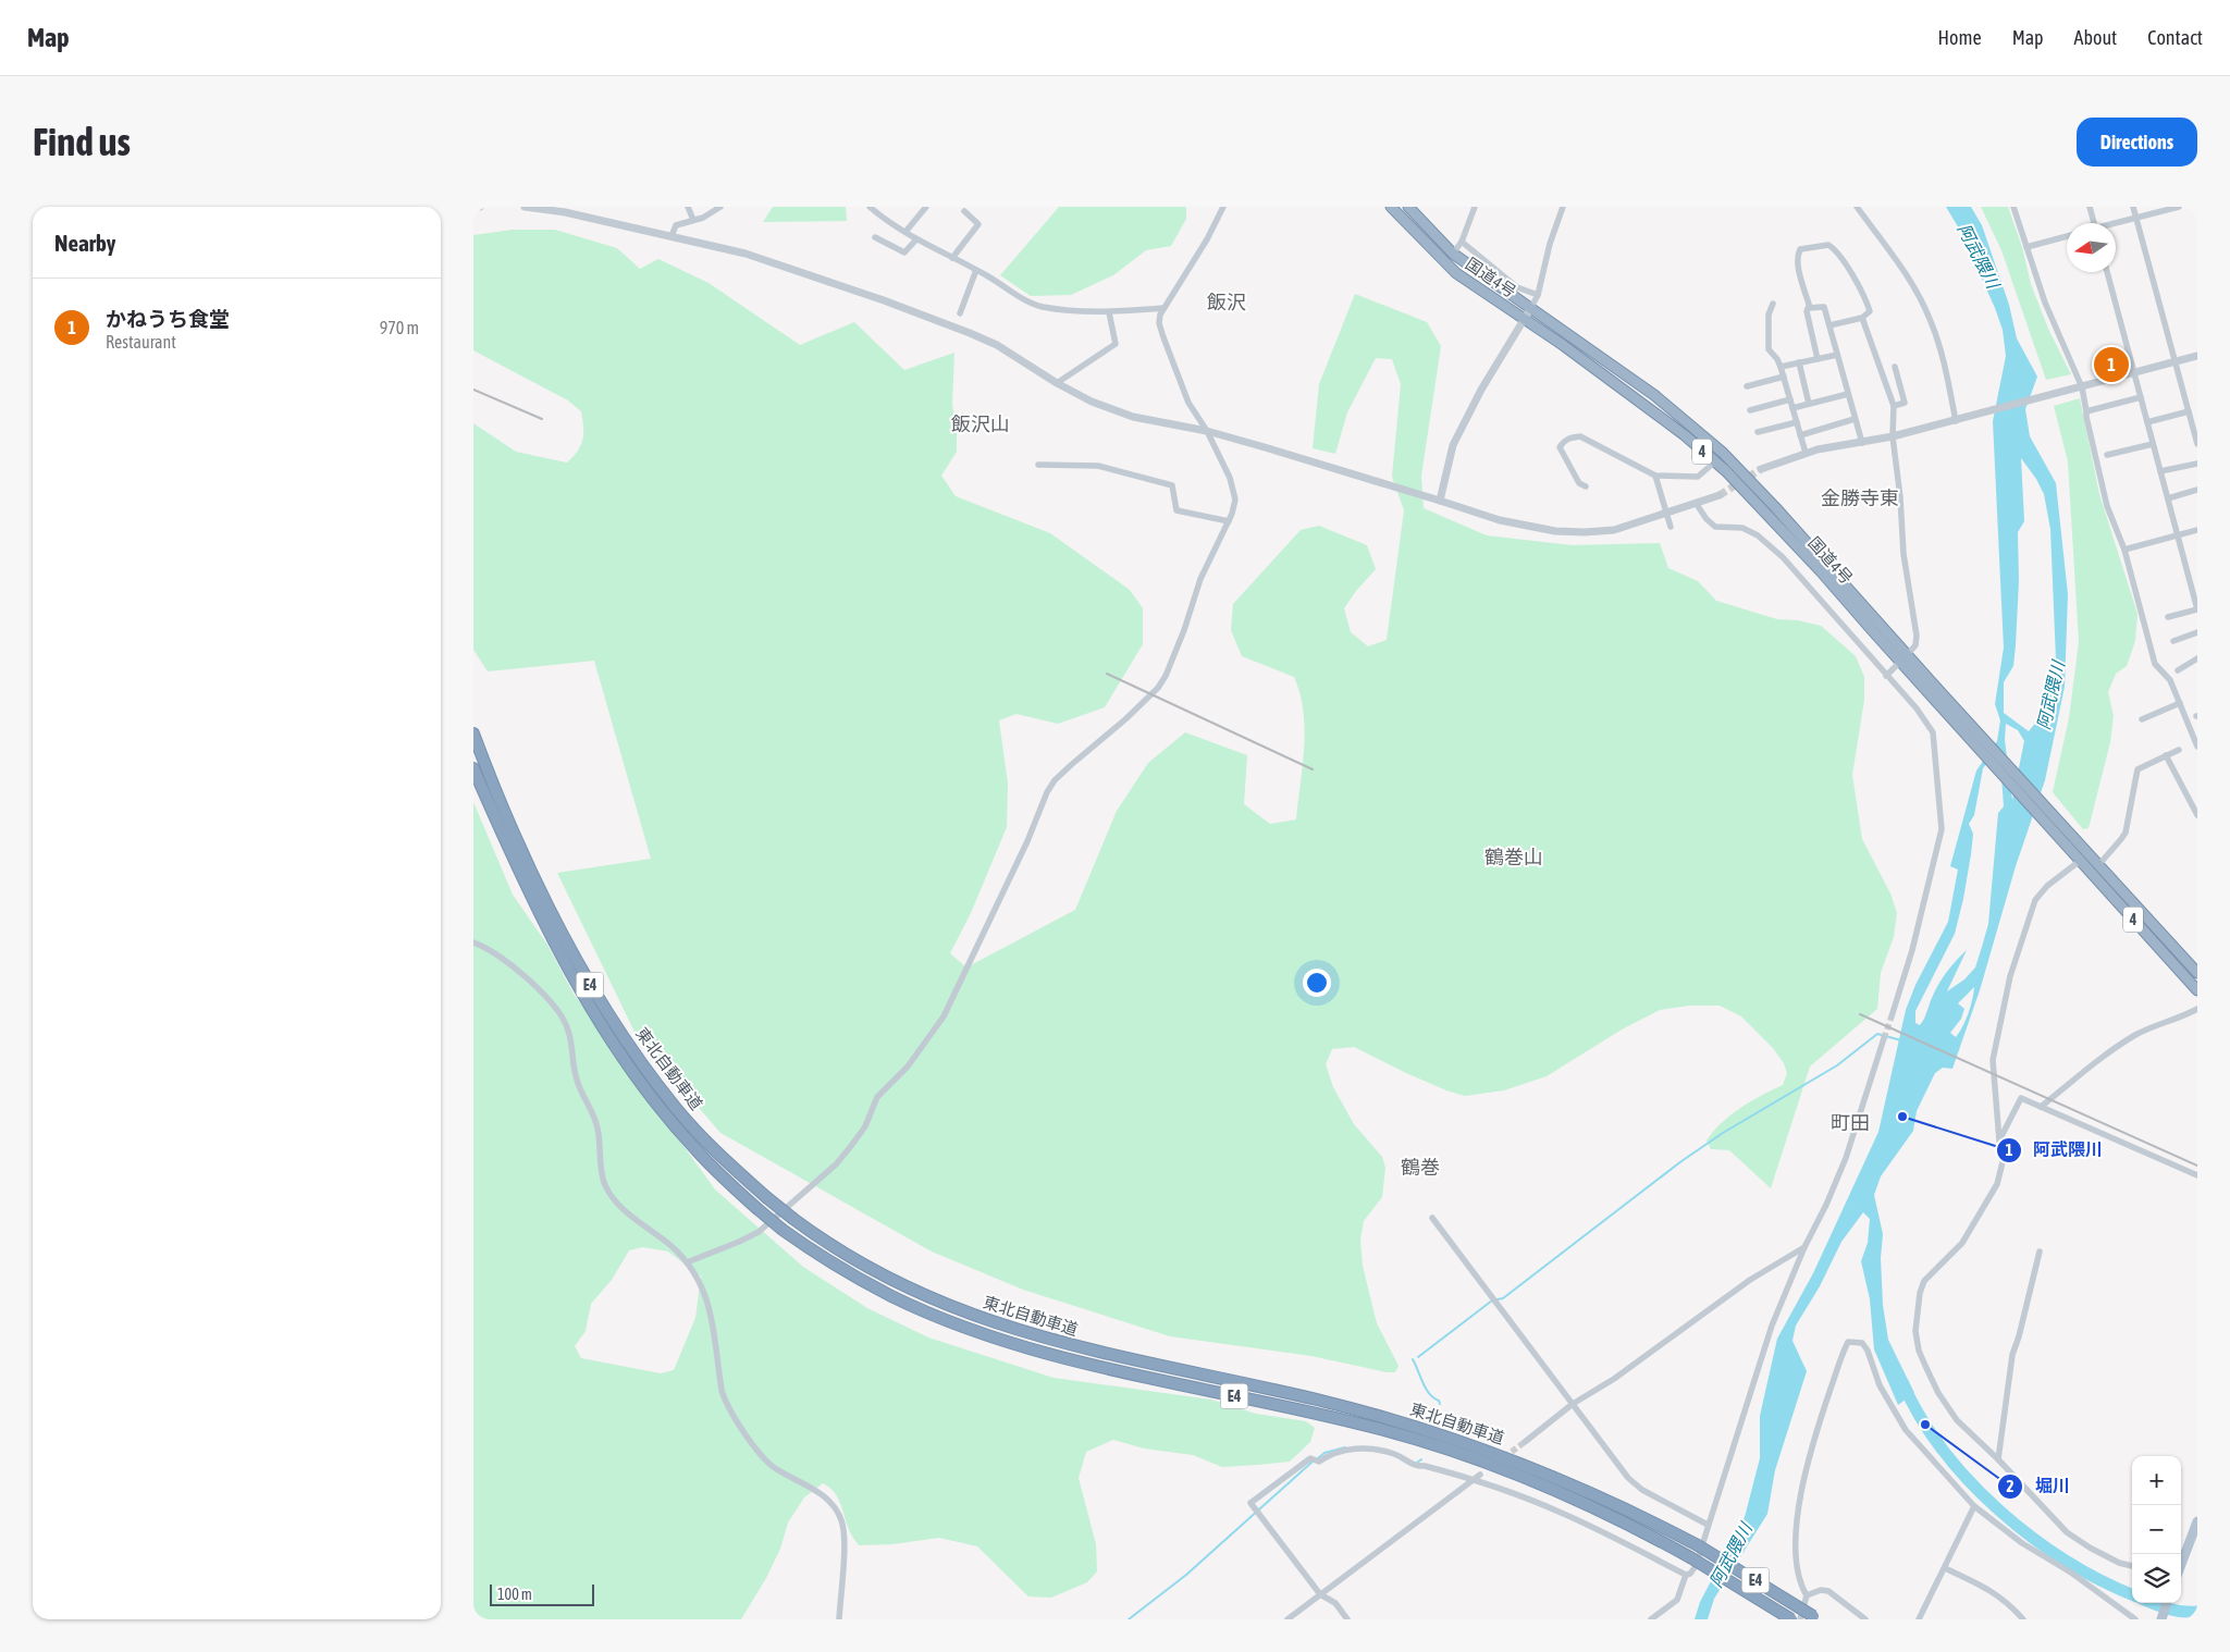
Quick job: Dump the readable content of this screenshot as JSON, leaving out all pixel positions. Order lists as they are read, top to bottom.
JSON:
{
  "streets": {
    "highway": [
      "国道4号",
      "4",
      "E4",
      "東北自動車道"
    ]
  },
  "districts": [
    "飯沢",
    "飯沢山",
    "金勝寺東",
    "鶴巻山",
    "町田",
    "鶴巻"
  ],
  "water": ["阿武隈川"],
  "places": ["阿武隈川", "堀川"],
  "scale_bar": "100 m",
  "north": "left",
  "page": {
    "header": "Map",
    "nav": [
      "Home",
      "Map",
      "About",
      "Contact"
    ],
    "buttons": "Directions",
    "title": "Find us",
    "heading": "Nearby",
    "list": [
      {
        "mark": "1",
        "name": "かねうち食堂",
        "note": "Restaurant",
        "value": "970 m"
      }
    ],
    "pins": "1",
    "map_buttons": ["+", "−"],
    "scale": "100 m"
  }
}
